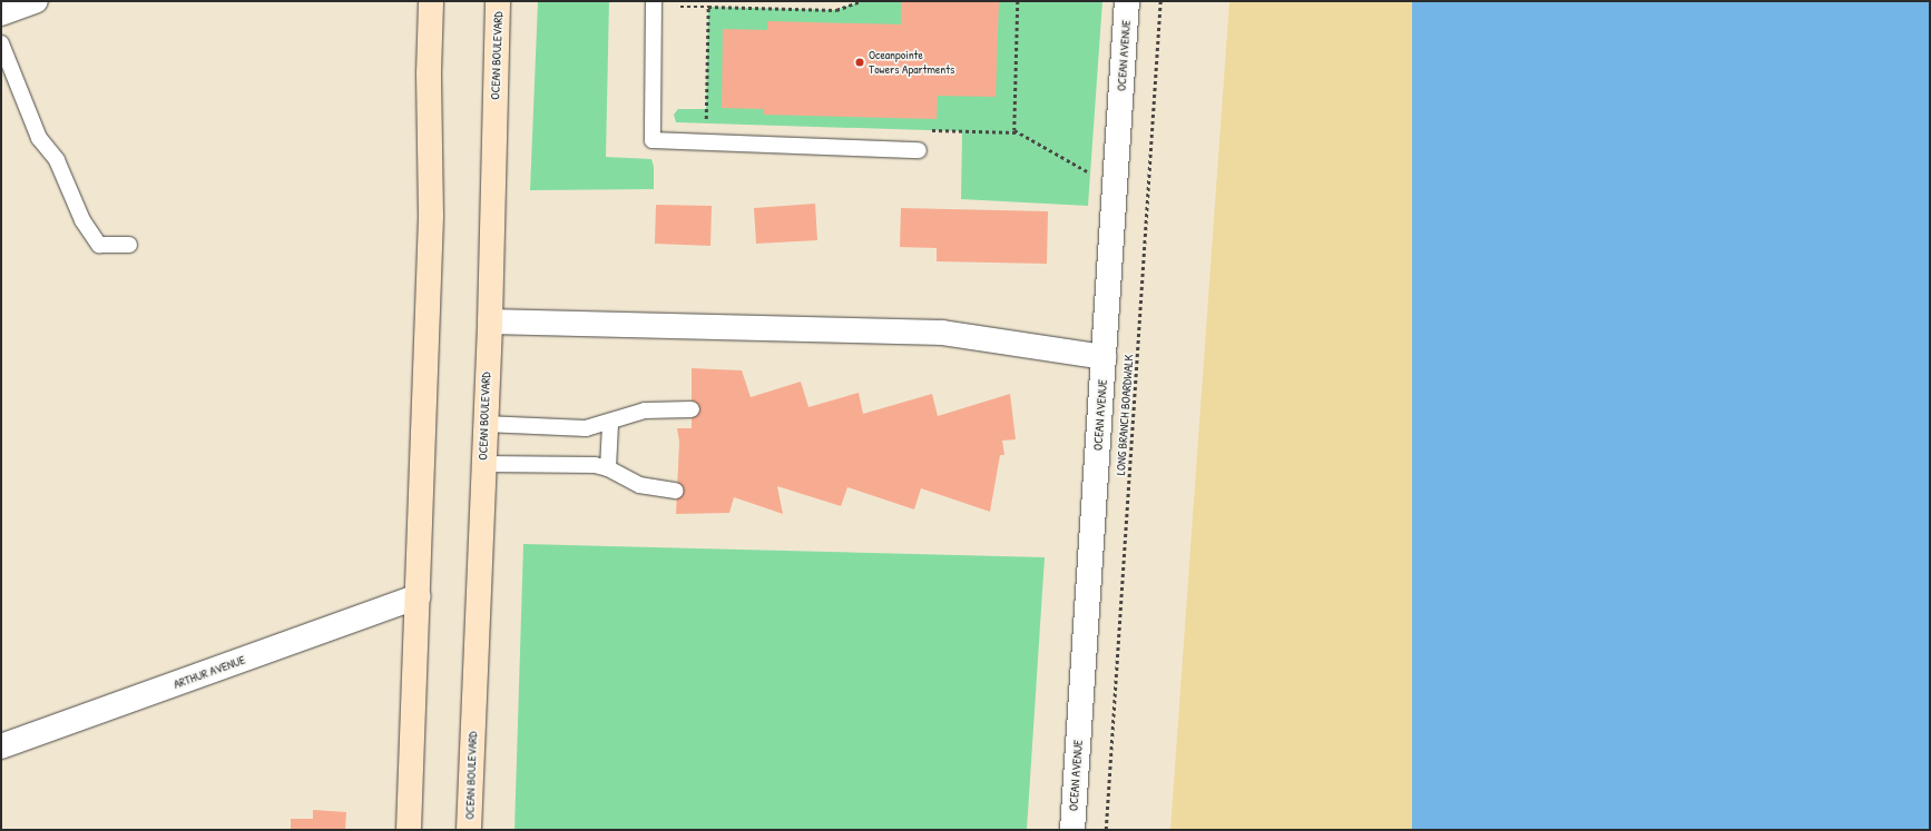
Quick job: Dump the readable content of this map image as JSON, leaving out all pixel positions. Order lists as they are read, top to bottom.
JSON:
{
  "streets": {
    "main road": ["OCEAN BOULEVARD"],
    "street": ["OCEAN AVENUE", "ARTHUR AVENUE"],
    "path": ["LONG BRANCH BOARDWALK"]
  },
  "places": ["Oceanpointe Towers Apartments"]
}
